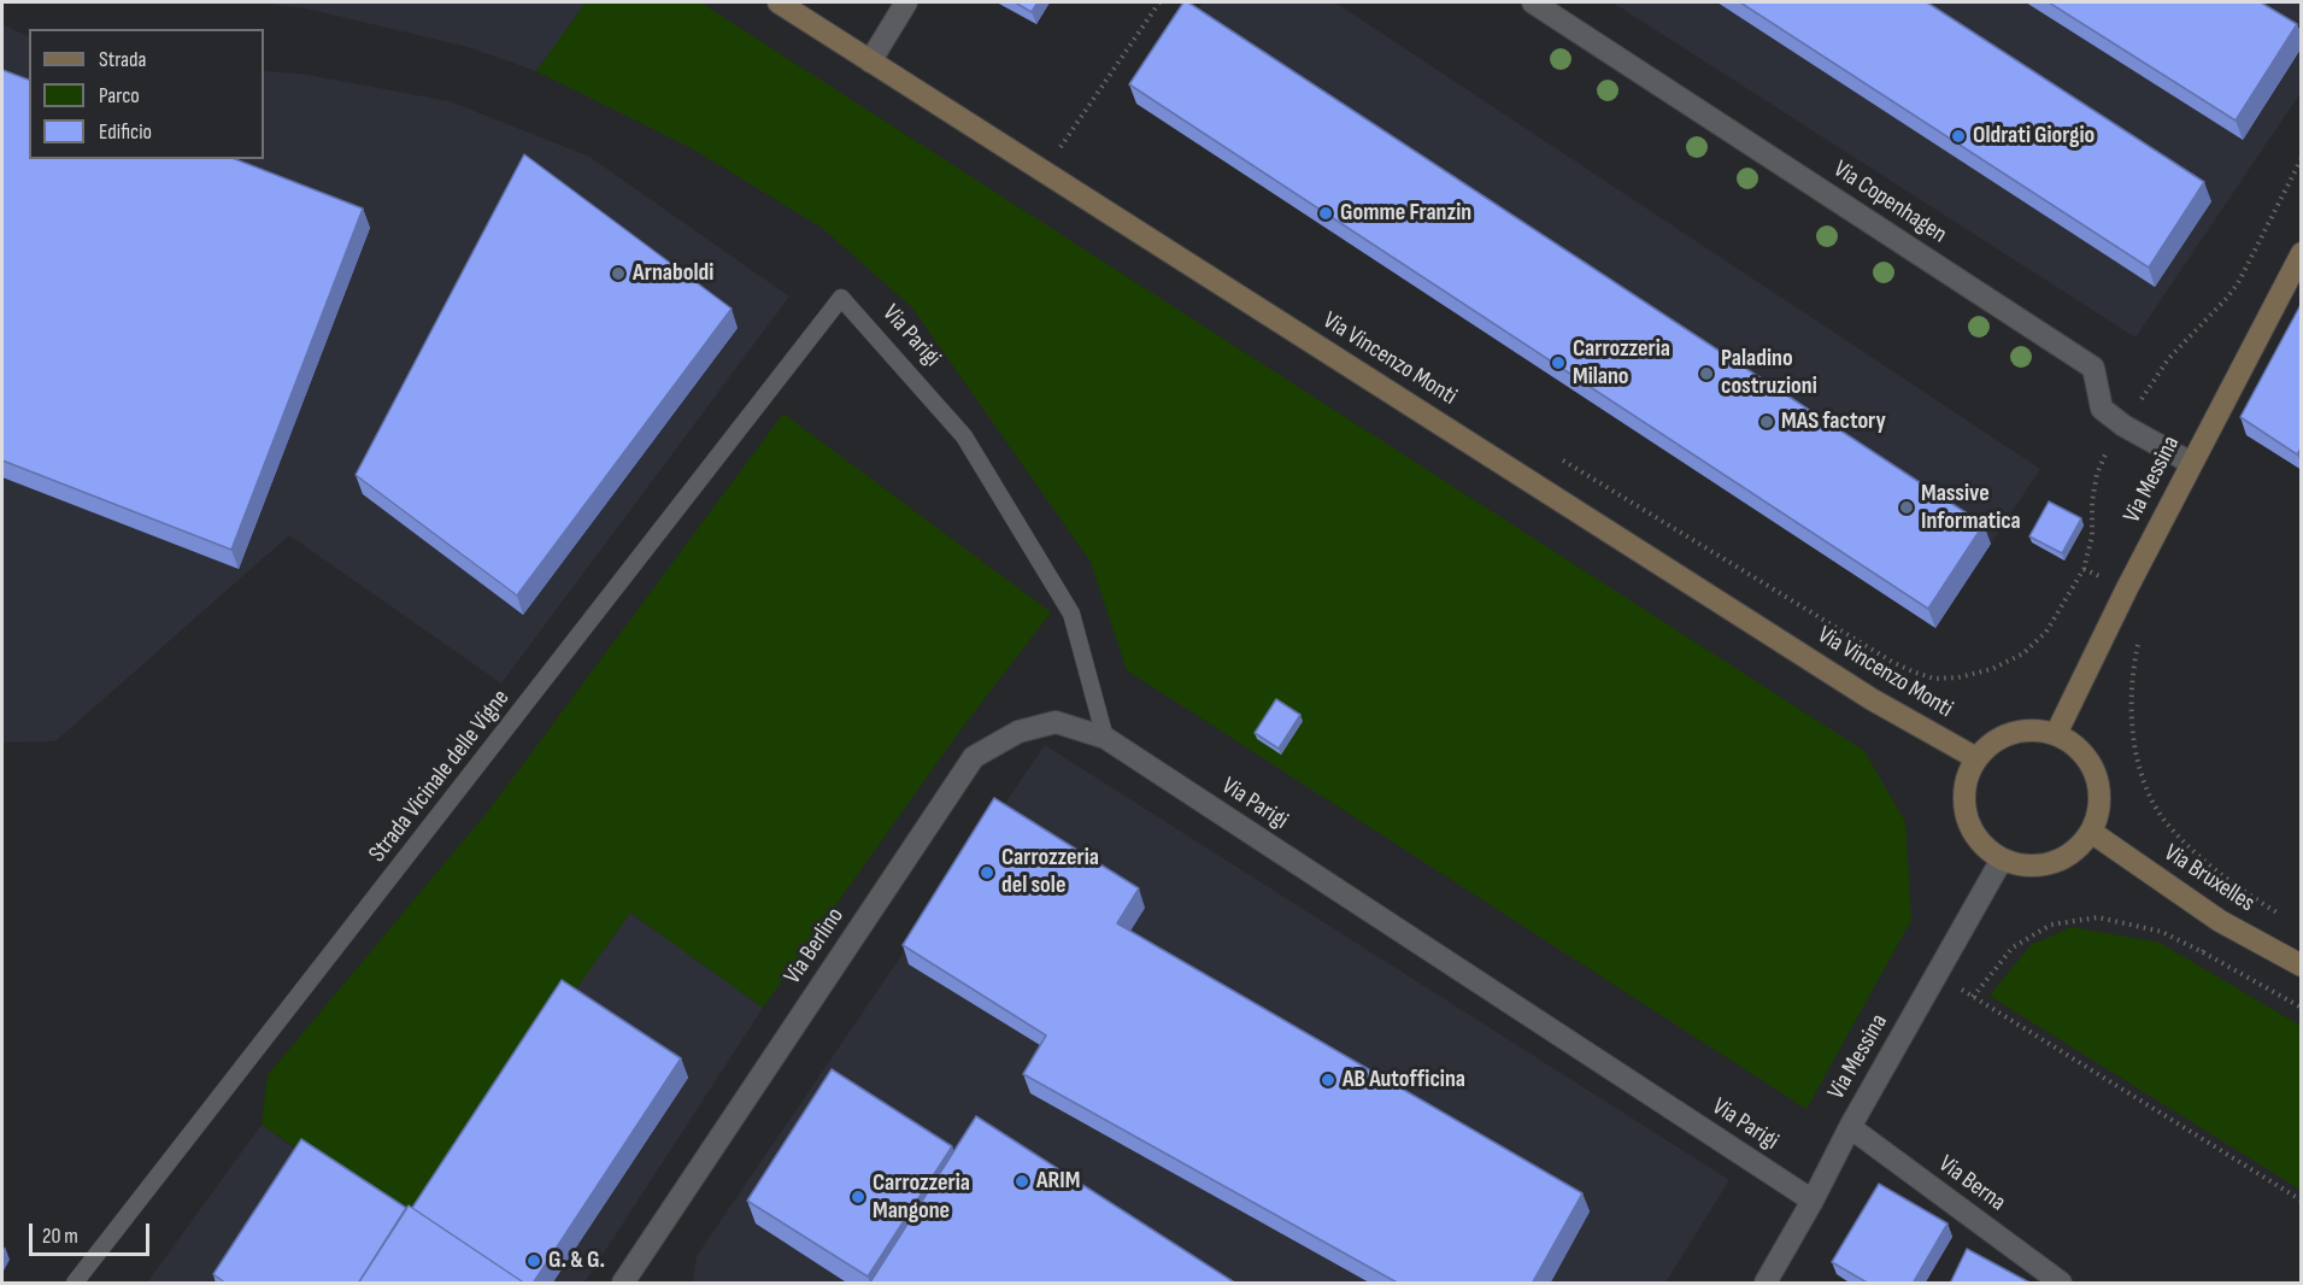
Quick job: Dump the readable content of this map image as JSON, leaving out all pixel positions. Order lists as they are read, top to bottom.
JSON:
{
  "streets": {
    "street": [
      "Via Copenhagen",
      "Via Parigi",
      "Via Vincenzo Monti",
      "Via Messina",
      "Via Bruxelles",
      "Via Berlino",
      "Via Berna"
    ],
    "lane": ["Strada Vicinale delle Vigne"]
  },
  "crossings": [
    ["Via Copenhagen", "Via Messina"],
    ["Via Parigi", "Via Messina"],
    ["Via Parigi", "Strada Vicinale delle Vigne"],
    ["Via Parigi", "Via Berlino"],
    ["Via Vincenzo Monti", "Via Messina"],
    ["Via Vincenzo Monti", "Via Bruxelles"],
    ["Via Messina", "Via Bruxelles"],
    ["Via Messina", "Via Berna"]
  ],
  "places": [
    "Oldrati Giorgio",
    "Gomme Franzin",
    "Arnaboldi",
    "Carrozzeria Milano",
    "Paladino costruzioni",
    "MAS factory",
    "Massive Informatica",
    "Carrozzeria del sole",
    "AB Autofficina",
    "ARIM",
    "Carrozzeria Mangone",
    "G. & G."
  ],
  "legend": ["Strada", "Parco", "Edificio"],
  "scale_bar": "20 m"
}
